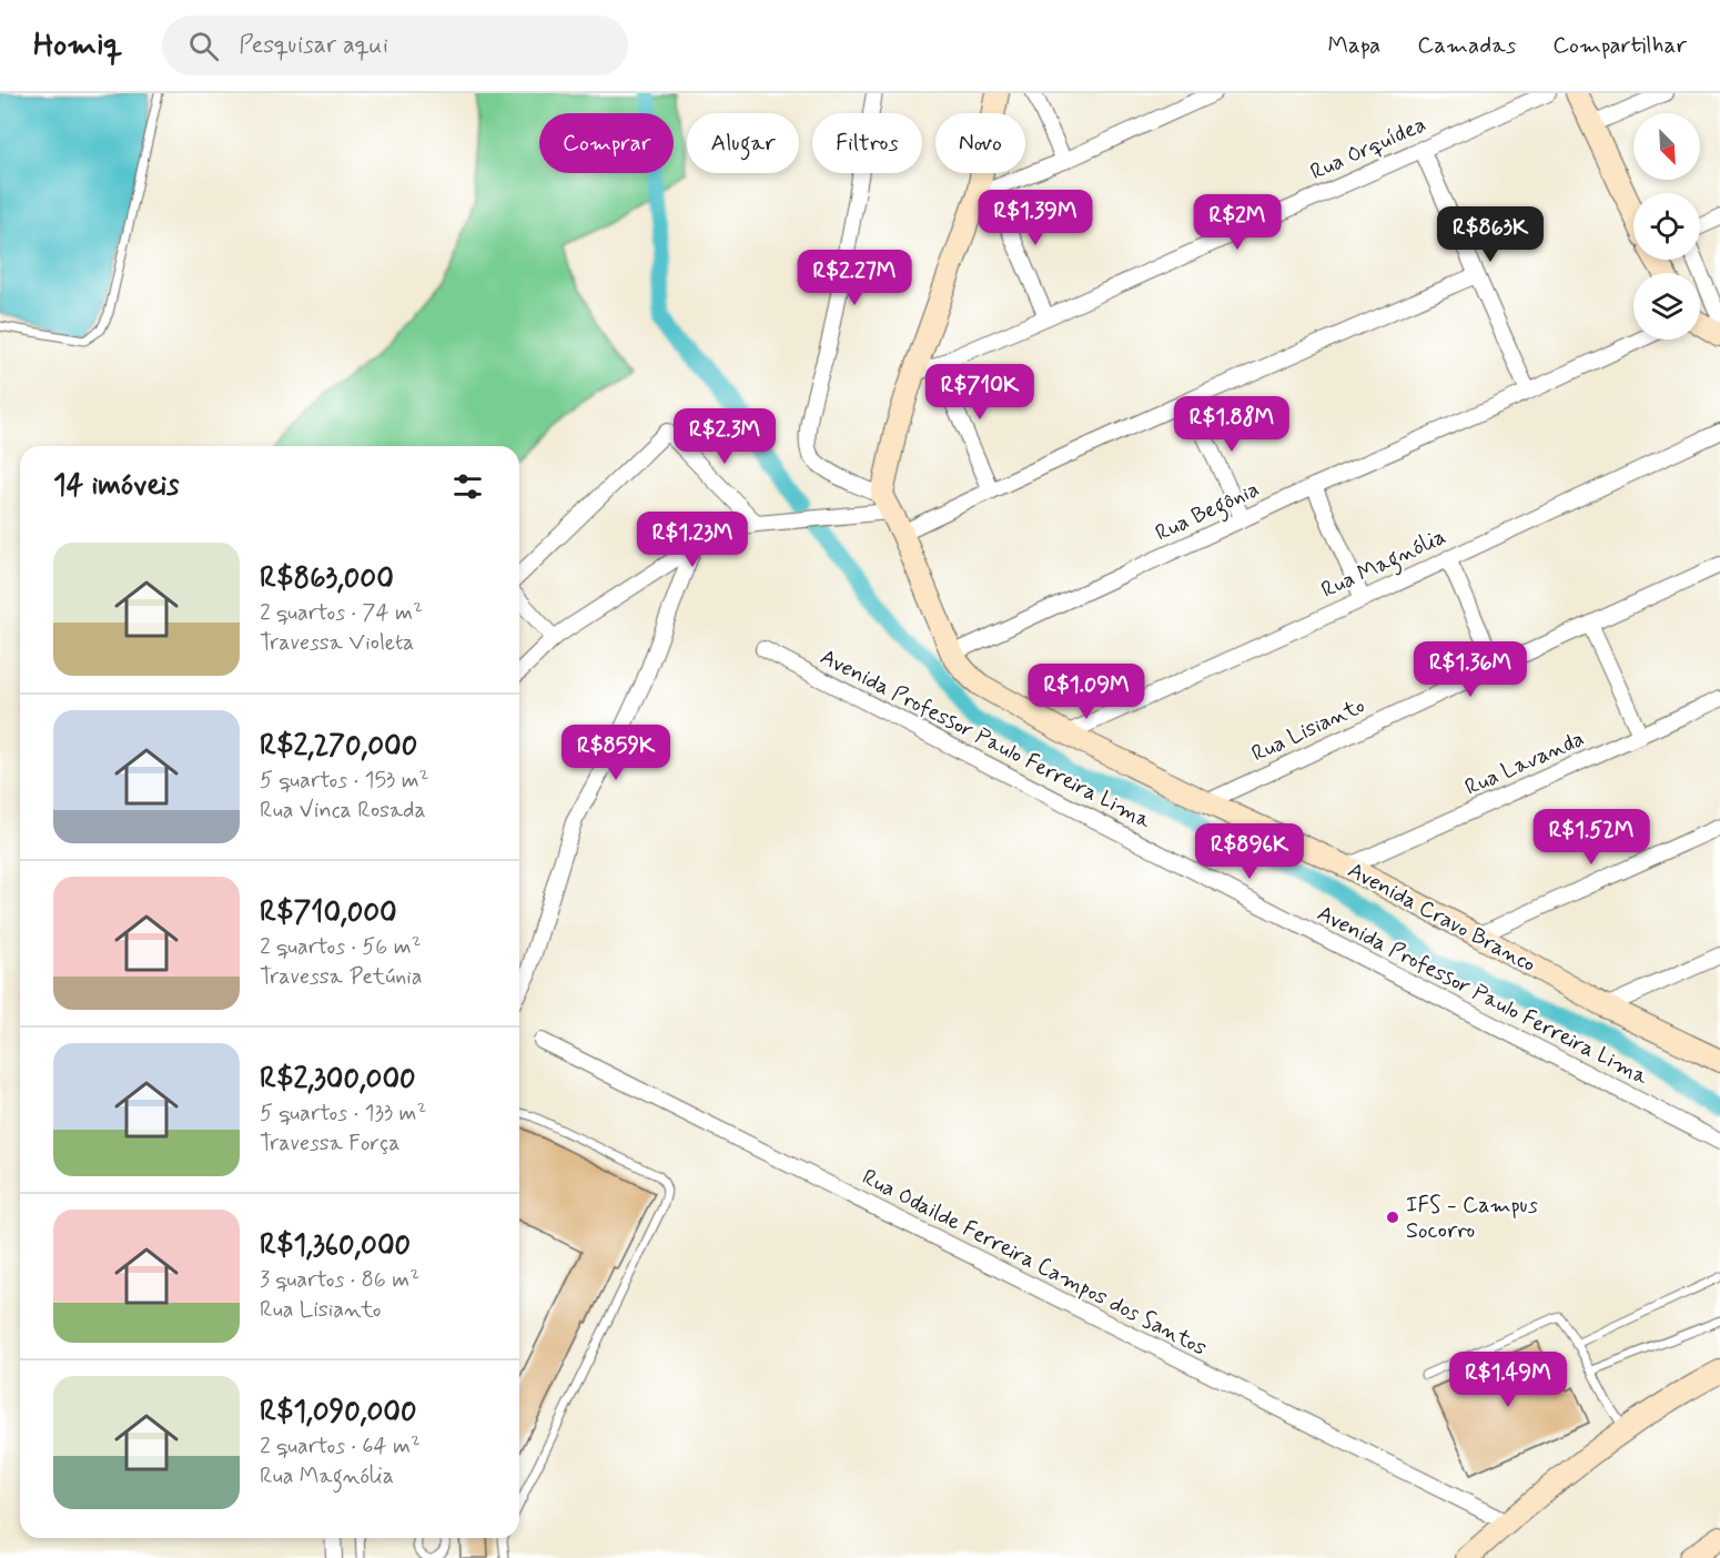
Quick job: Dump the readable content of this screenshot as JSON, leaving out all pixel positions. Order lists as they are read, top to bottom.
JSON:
{
  "streets": {
    "street": [
      "Rua Orquídea",
      "Rua Begônia",
      "Rua Magnólia",
      "Rua Lisianto",
      "Avenida Professor Paulo Ferreira Lima",
      "Rua Lavanda",
      "Avenida Cravo Branco",
      "Rua Odailde Ferreira Campos dos Santos"
    ]
  },
  "crossings": [
    ["Rua Begônia", "Avenida Cravo Branco"],
    ["Rua Magnólia", "Avenida Cravo Branco"],
    ["Rua Lisianto", "Avenida Cravo Branco"],
    ["Rua Lavanda", "Avenida Cravo Branco"]
  ],
  "places": ["IFS - Campus Socorro"],
  "north": "bottom right",
  "page": {
    "header": "Homiq",
    "search": "Pesquisar aqui",
    "nav": ["Mapa", "Camadas", "Compartilhar"],
    "chip": [
      "Comprar",
      "Alugar",
      "Filtros",
      "Novo"
    ],
    "price": [
      "R$1.39M",
      "R$2M",
      "R$863K",
      "R$2.27M",
      "R$710K",
      "R$1.88M",
      "R$2.3M",
      "R$1.23M",
      "R$1.36M",
      "R$1.09M",
      "R$859K",
      "R$1.52M",
      "R$896K",
      "R$1.49M"
    ],
    "heading": "14 imóveis",
    "list": [
      {
        "name": "R$863,000",
        "note": "2 quartos · 74 m² · Travessa Violeta"
      },
      {
        "name": "R$2,270,000",
        "note": "5 quartos · 153 m² · Rua Vinca Rosada"
      },
      {
        "name": "R$710,000",
        "note": "2 quartos · 56 m² · Travessa Petúnia"
      },
      {
        "name": "R$2,300,000",
        "note": "5 quartos · 133 m² · Travessa Força"
      },
      {
        "name": "R$1,360,000",
        "note": "3 quartos · 86 m² · Rua Lisianto"
      },
      {
        "name": "R$1,090,000",
        "note": "2 quartos · 64 m² · Rua Magnólia"
      }
    ]
  }
}
